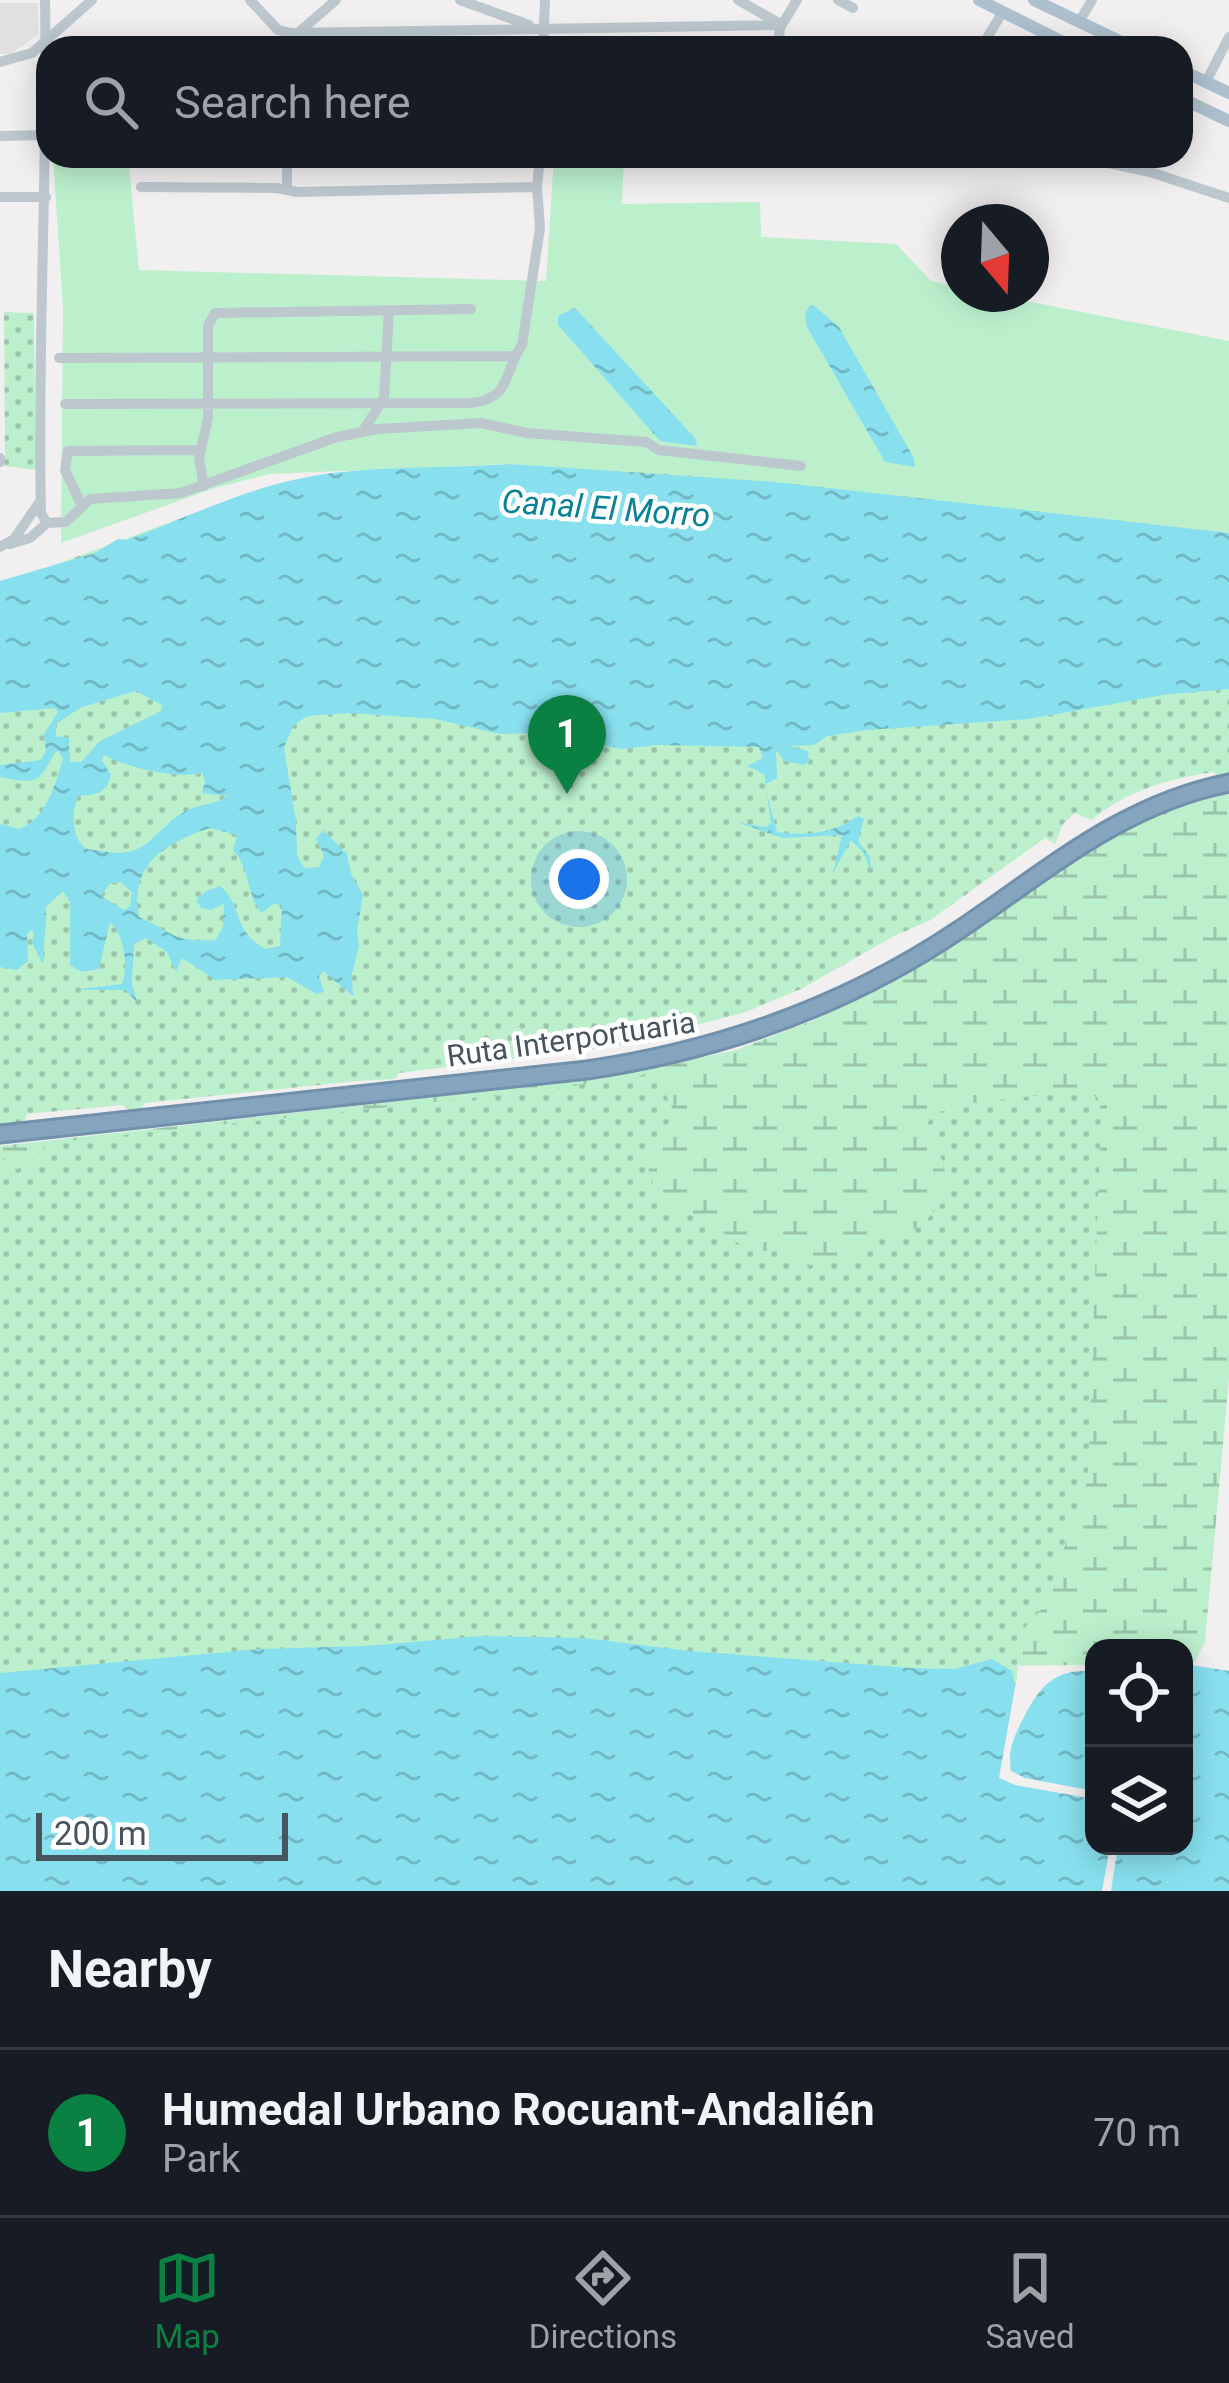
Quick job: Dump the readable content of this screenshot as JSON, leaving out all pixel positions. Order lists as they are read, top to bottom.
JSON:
{
  "streets": {
    "highway": ["Ruta Interportuaria"]
  },
  "water": ["Canal El Morro"],
  "scale_bar": "200 m",
  "north": "bottom",
  "page": {
    "search": "Search here",
    "pins": "1",
    "scale": "200 m",
    "heading": "Nearby",
    "list": [
      {
        "mark": "1",
        "name": "Humedal Urbano Rocuant-Andalién",
        "note": "Park",
        "value": "70 m"
      }
    ],
    "nav": ["Map", "Directions", "Saved"]
  }
}
